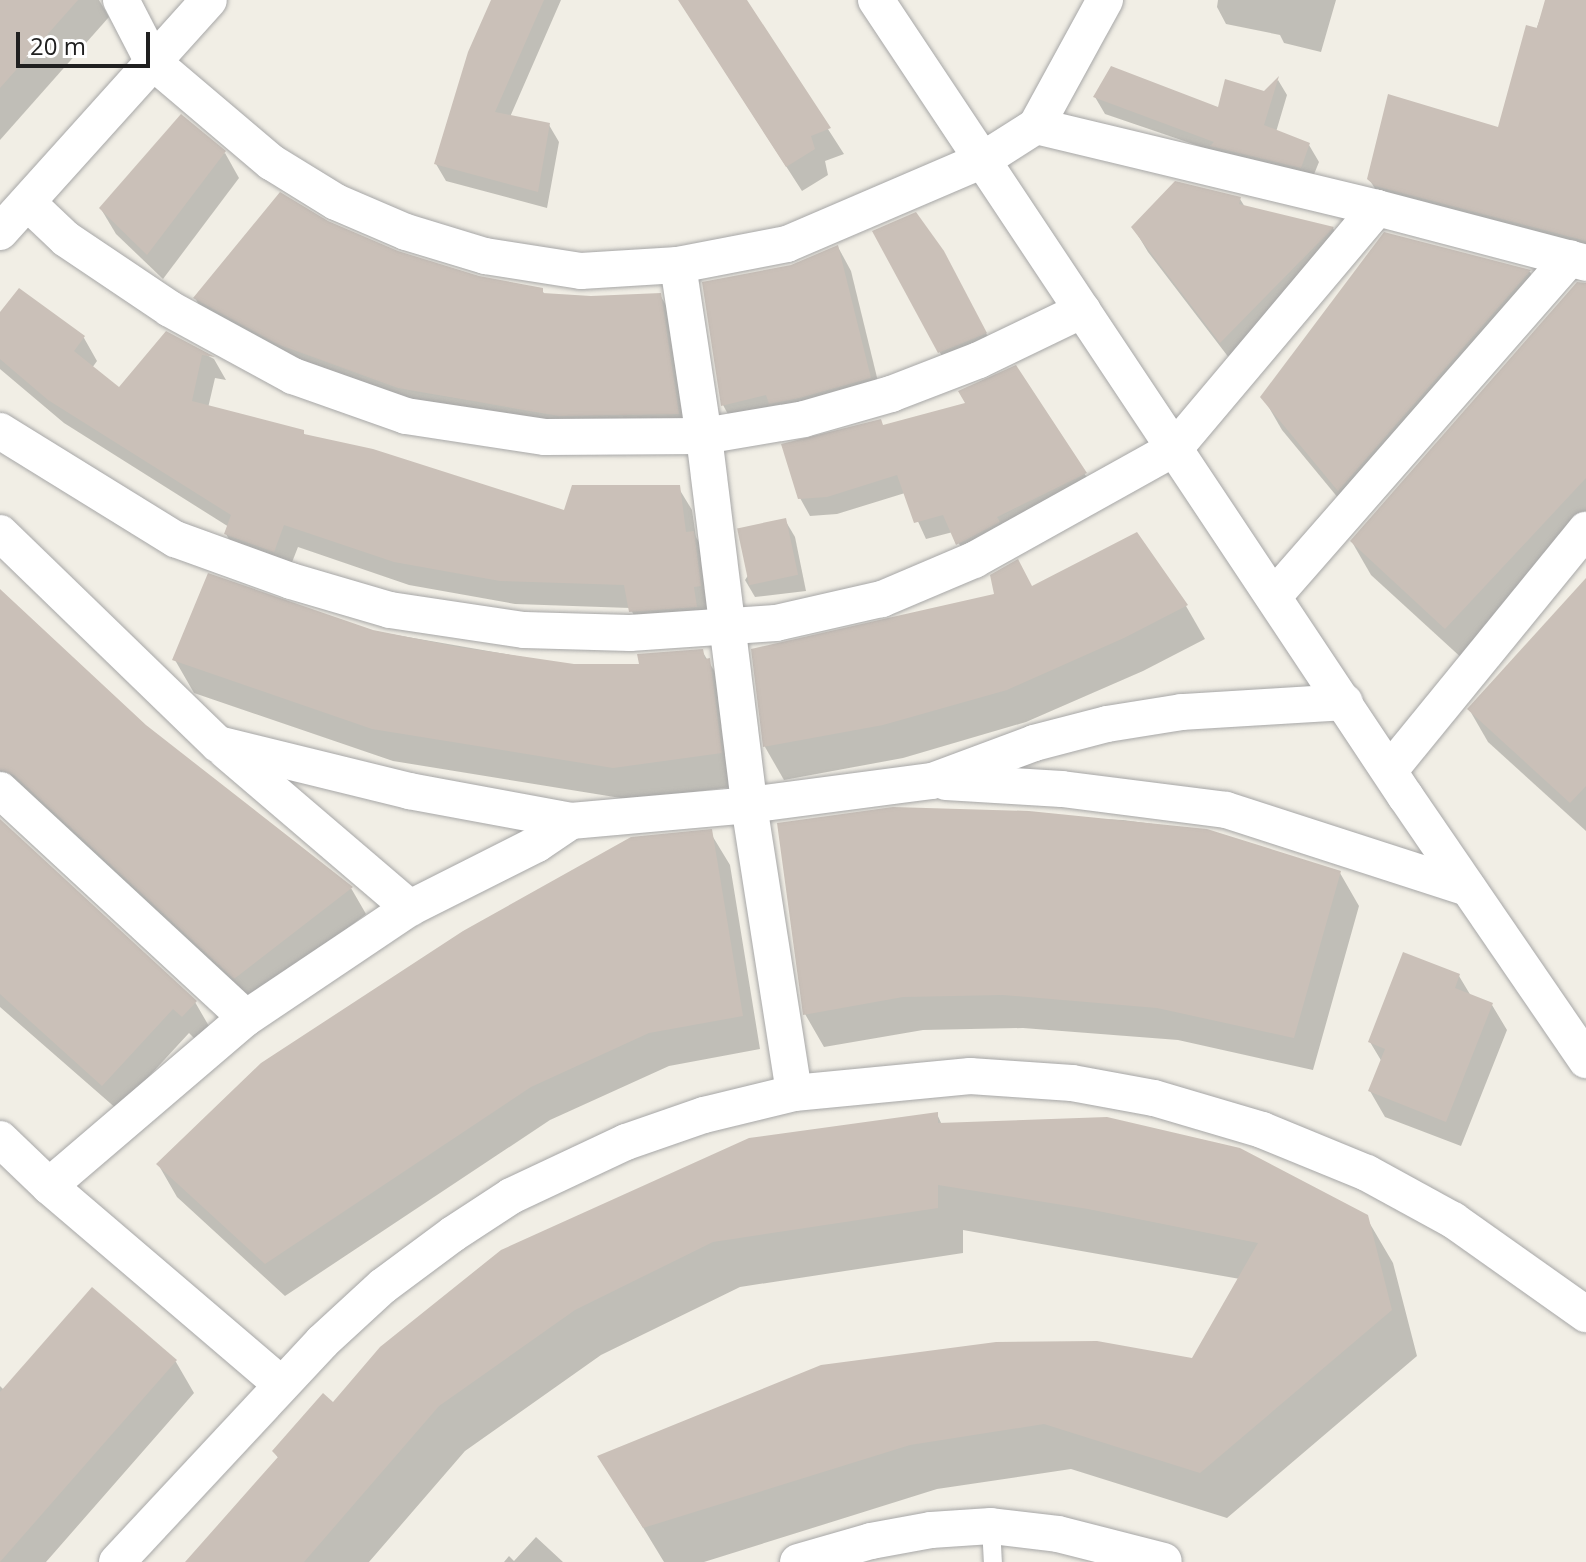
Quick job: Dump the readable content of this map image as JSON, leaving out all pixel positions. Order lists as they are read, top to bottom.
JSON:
{
  "scale_bar": "20 m"
}
